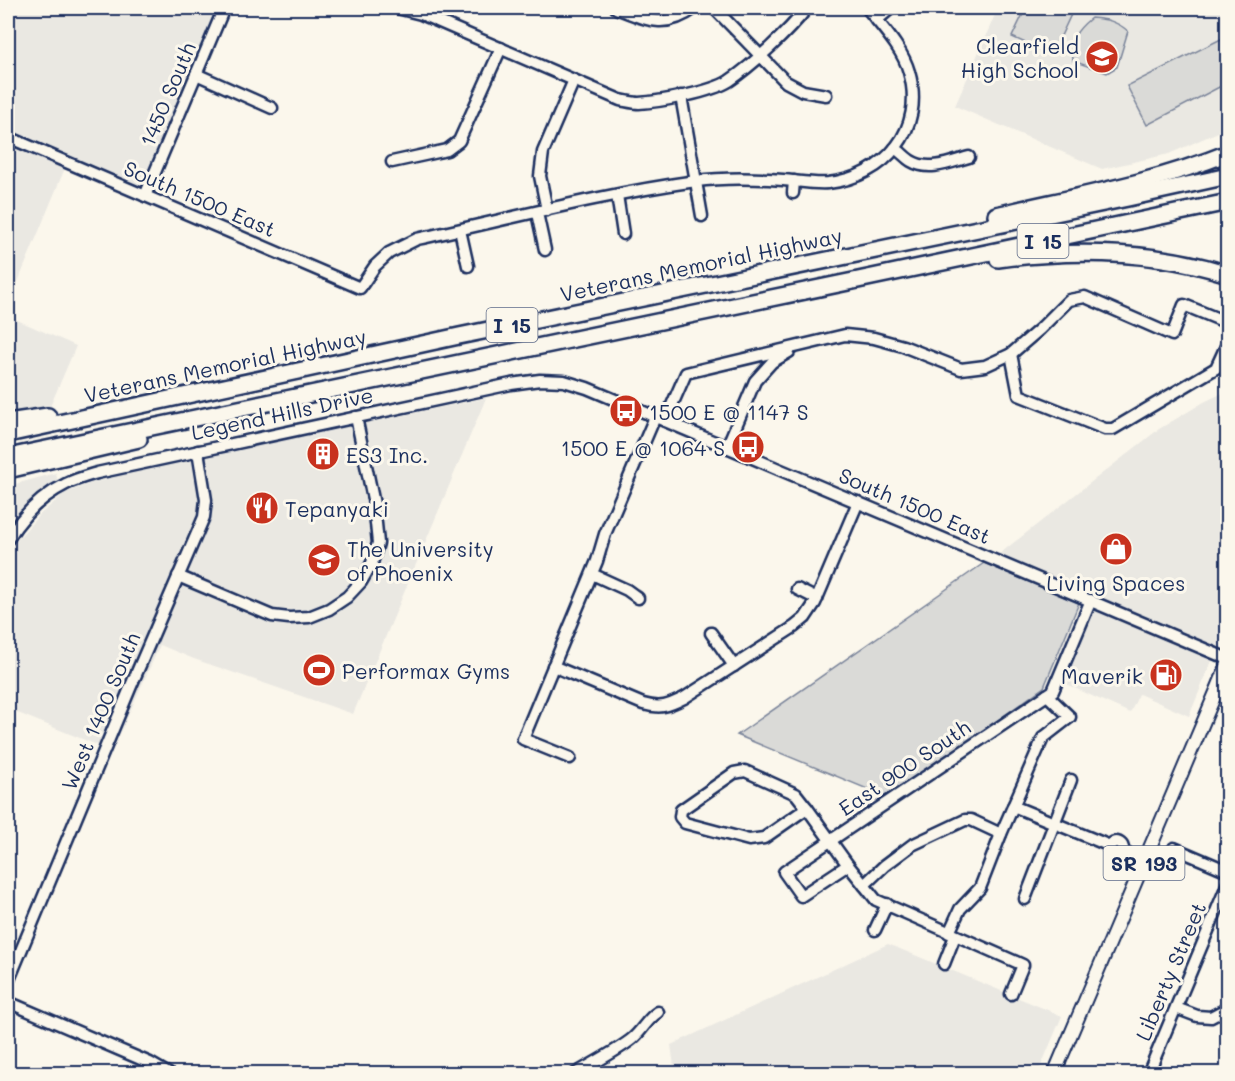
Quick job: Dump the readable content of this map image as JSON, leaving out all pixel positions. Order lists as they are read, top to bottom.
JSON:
{
  "streets": {
    "highway": ["I 15", "Veterans Memorial Highway"],
    "main road": ["SR 193"],
    "street": [
      "1450 South",
      "South 1500 East",
      "Legend Hills Drive",
      "West 1400 South",
      "East 900 South",
      "Liberty Street"
    ]
  },
  "crossings": [
    ["1450 South", "South 1500 East"],
    ["South 1500 East", "Legend Hills Drive"],
    ["Legend Hills Drive", "West 1400 South"]
  ],
  "places": {
    "school or university": ["Clearfield High School", "The University of Phoenix"],
    "bus stop": ["1500 E @ 1147 S", "1500 E @ 1064 S"],
    "building": ["ES3 Inc."],
    "restaurant": ["Tepanyaki"],
    "shop": ["Living Spaces"],
    "sports": ["Performax Gyms"],
    "fuel station": ["Maverik"]
  }
}
